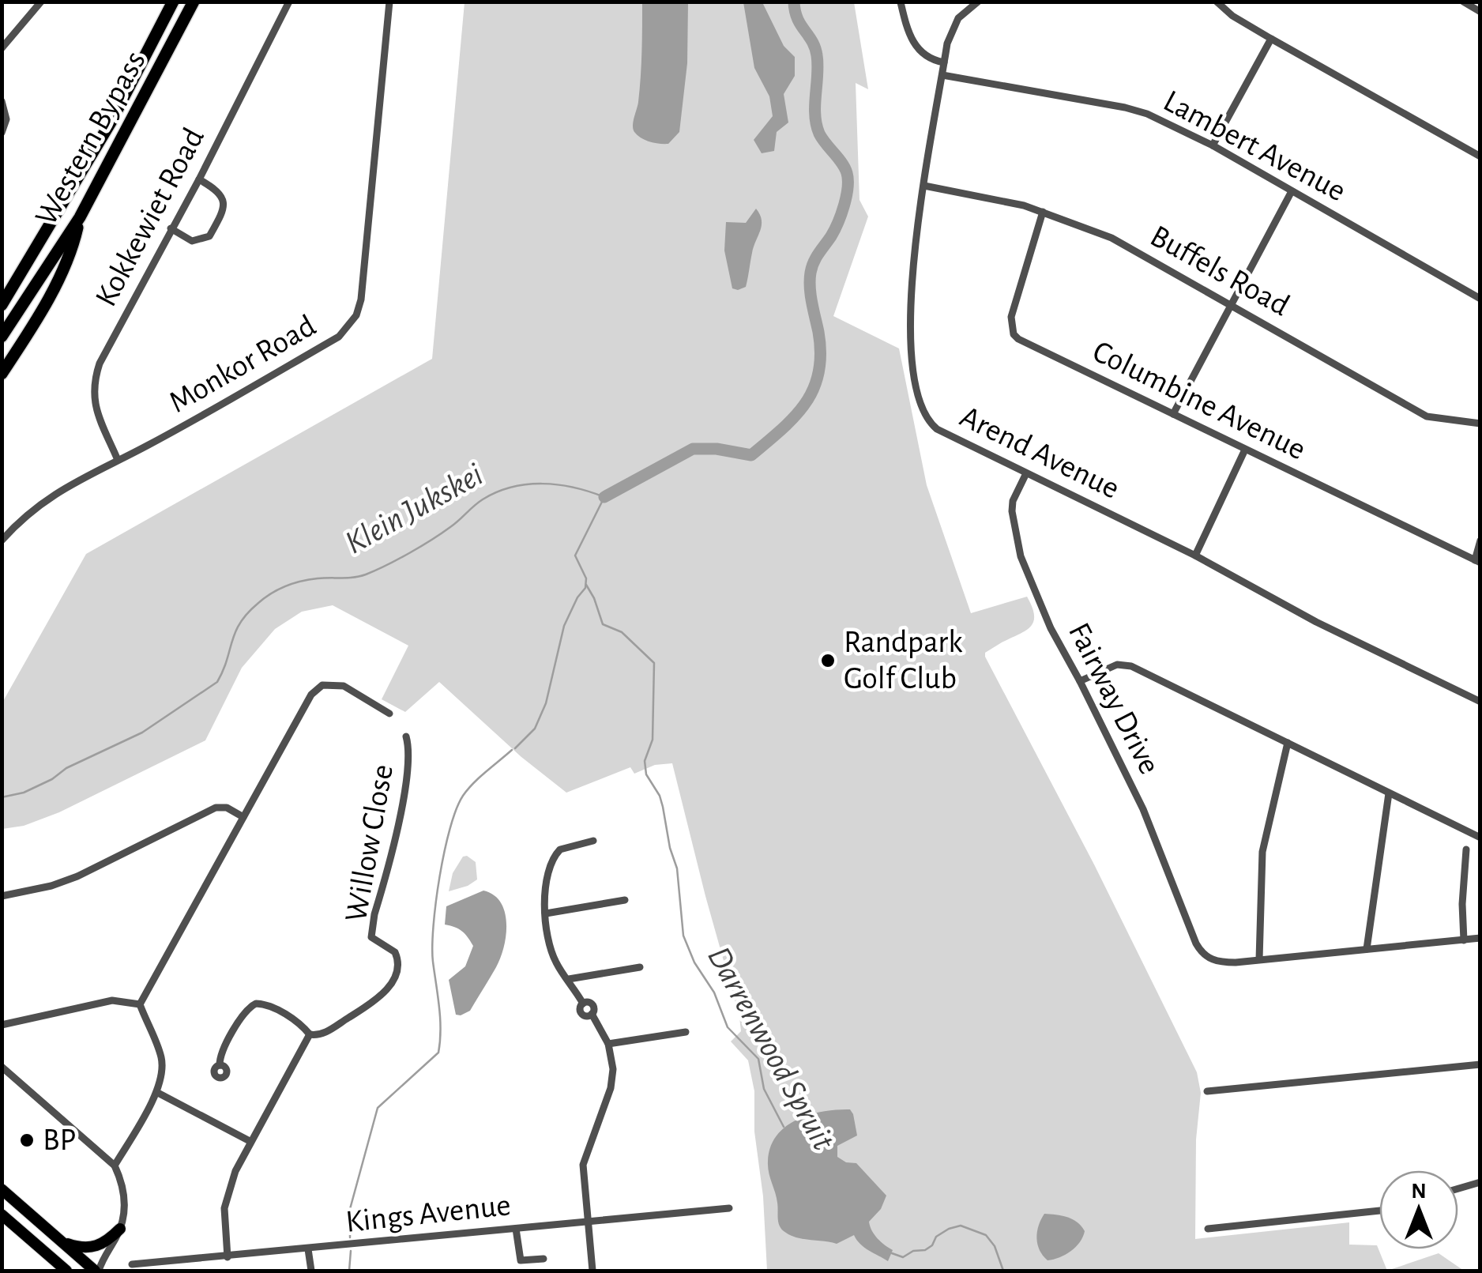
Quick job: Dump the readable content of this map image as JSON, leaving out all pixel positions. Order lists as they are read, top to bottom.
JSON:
{
  "streets": {
    "highway": ["Western Bypass"],
    "street": [
      "Lambert Avenue",
      "Kokkewiet Road",
      "Buffels Road",
      "Monkor Road",
      "Columbine Avenue",
      "Arend Avenue",
      "Fairway Drive",
      "Willow Close",
      "Kings Avenue"
    ]
  },
  "crossings": [
    ["Lambert Avenue", "Arend Avenue"],
    ["Kokkewiet Road", "Monkor Road"],
    ["Buffels Road", "Columbine Avenue"],
    ["Buffels Road", "Arend Avenue"],
    ["Arend Avenue", "Fairway Drive"]
  ],
  "water": ["Klein Jukskei", "Darrenwood Spruit"],
  "places": ["Randpark Golf Club", "BP"],
  "north": "top"
}
